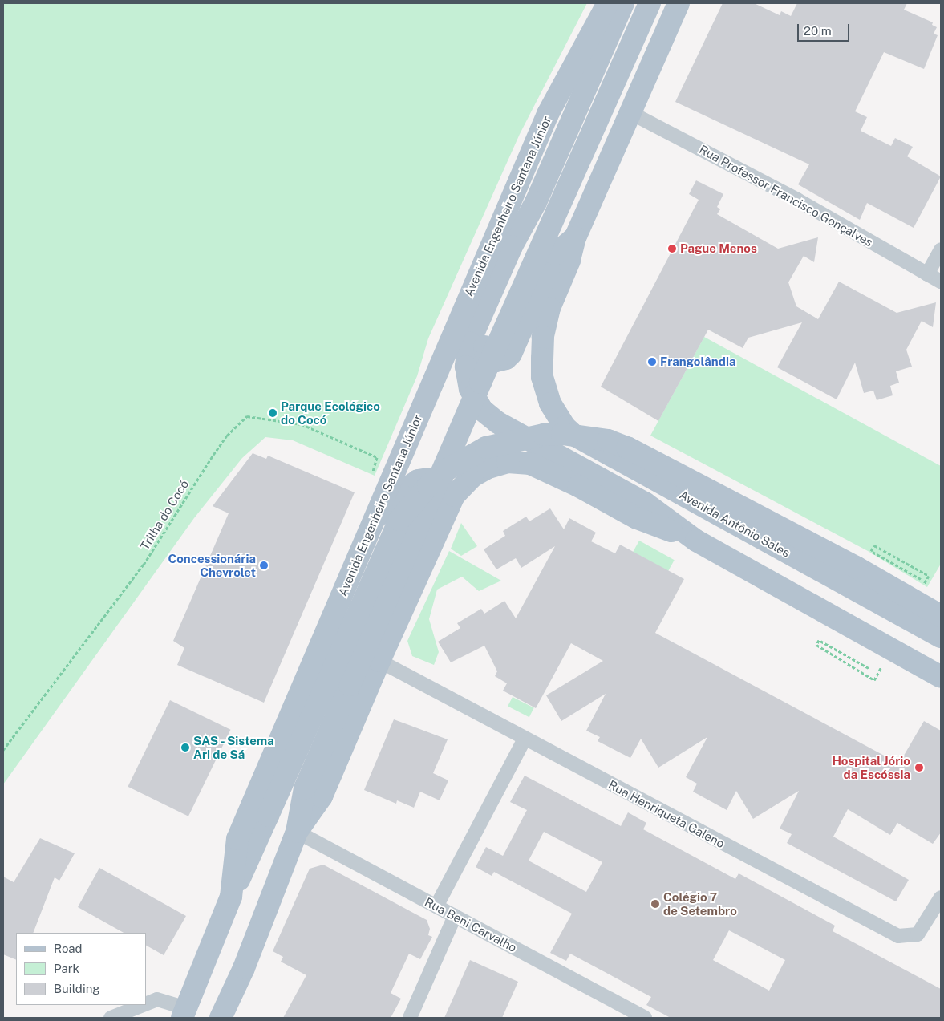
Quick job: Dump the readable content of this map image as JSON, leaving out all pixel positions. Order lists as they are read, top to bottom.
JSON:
{
  "streets": {
    "main road": ["Avenida Engenheiro Santana Júnior", "Avenida Antônio Sales"],
    "street": ["Rua Professor Francisco Gonçalves", "Rua Henriqueta Galeno", "Rua Beni Carvalho"],
    "path": ["Trilha do Cocó"]
  },
  "places": [
    "Pague Menos",
    "Frangolândia",
    "Parque Ecológico do Cocó",
    "Concessionária Chevrolet",
    "SAS - Sistema Ari de Sá",
    "Hospital Jório da Escóssia",
    "Colégio 7 de Setembro"
  ],
  "legend": ["Road", "Park", "Building"],
  "scale_bar": "20 m"
}
